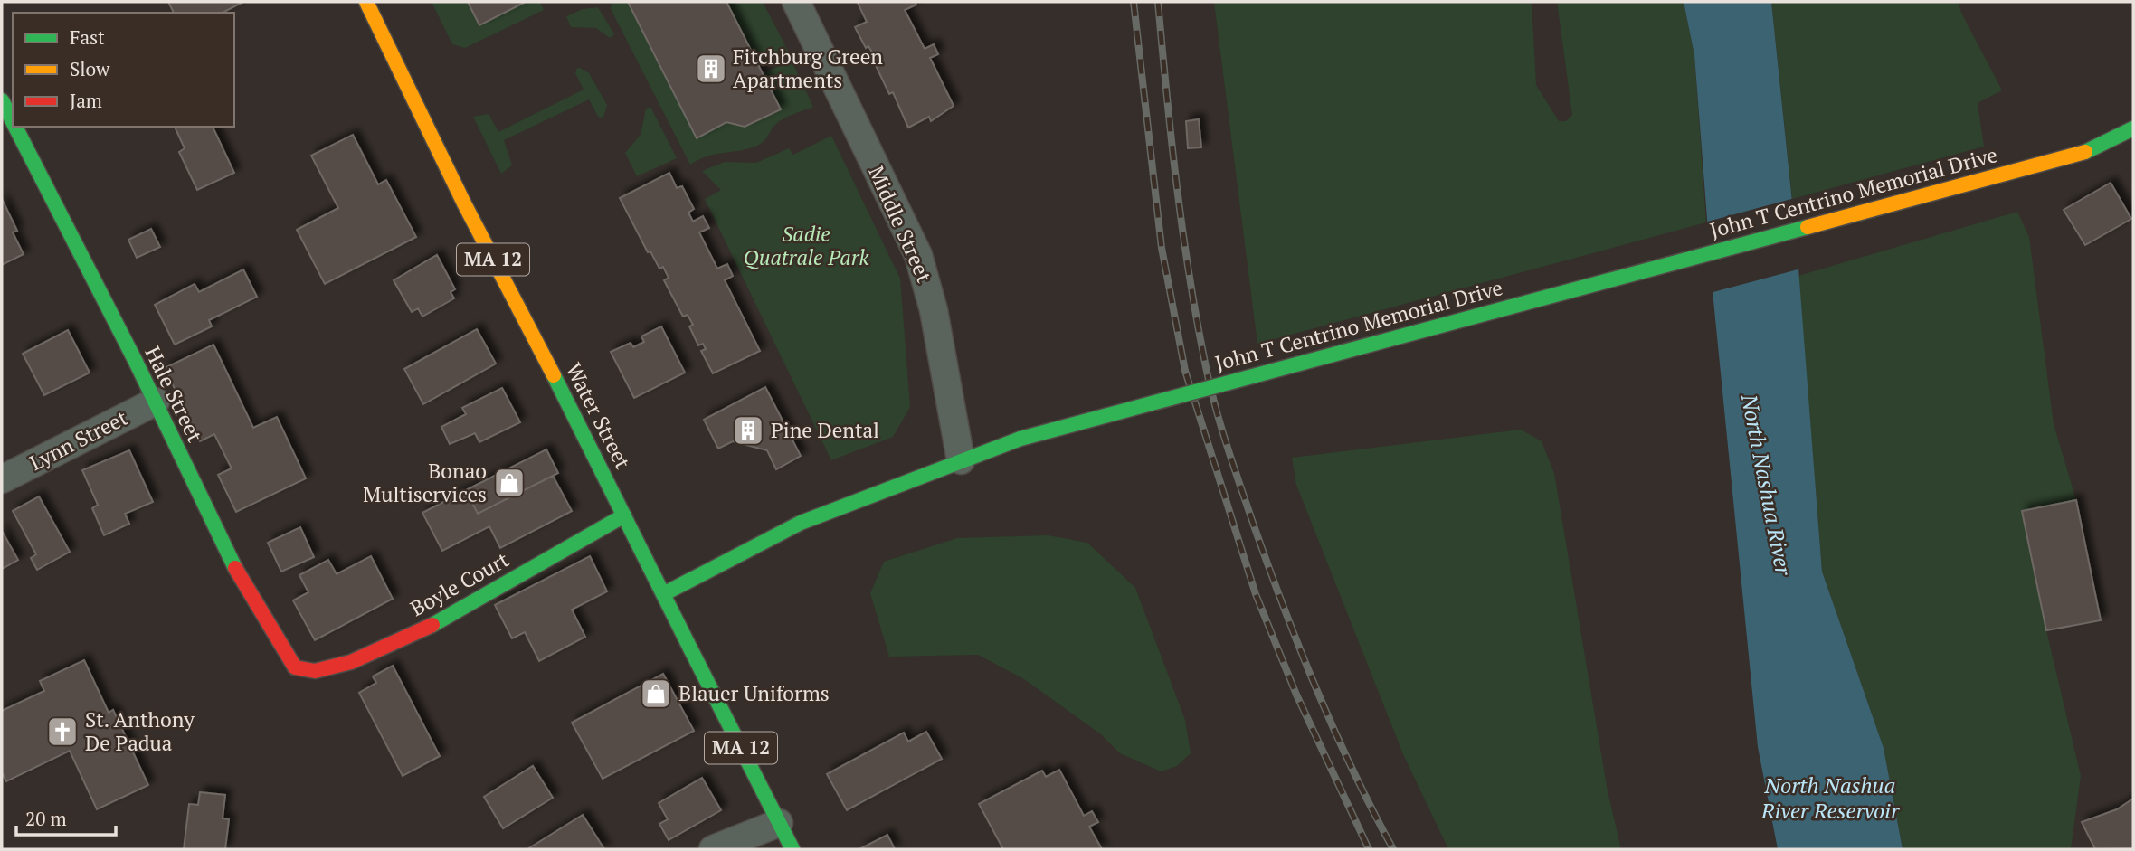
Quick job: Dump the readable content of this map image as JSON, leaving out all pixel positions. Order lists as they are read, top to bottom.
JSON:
{
  "streets": {
    "main road": [
      "John T Centrino Memorial Drive",
      "MA 12",
      "Hale Street",
      "Water Street",
      "Boyle Court"
    ],
    "street": ["Middle Street", "Lynn Street"]
  },
  "crossings": [
    ["John T Centrino Memorial Drive", "Middle Street"],
    ["John T Centrino Memorial Drive", "Water Street"],
    ["Hale Street", "Lynn Street"],
    ["Hale Street", "Boyle Court"],
    ["Water Street", "Boyle Court"]
  ],
  "water": ["North Nashua River", "North Nashua River Reservoir"],
  "parks": ["Sadie Quatrale Park"],
  "places": {
    "building": ["Fitchburg Green Apartments", "Pine Dental"],
    "shop": ["Bonao Multiservices", "Blauer Uniforms"],
    "church": ["St. Anthony De Padua"]
  },
  "legend": ["Fast", "Slow", "Jam"],
  "scale_bar": "20 m"
}
